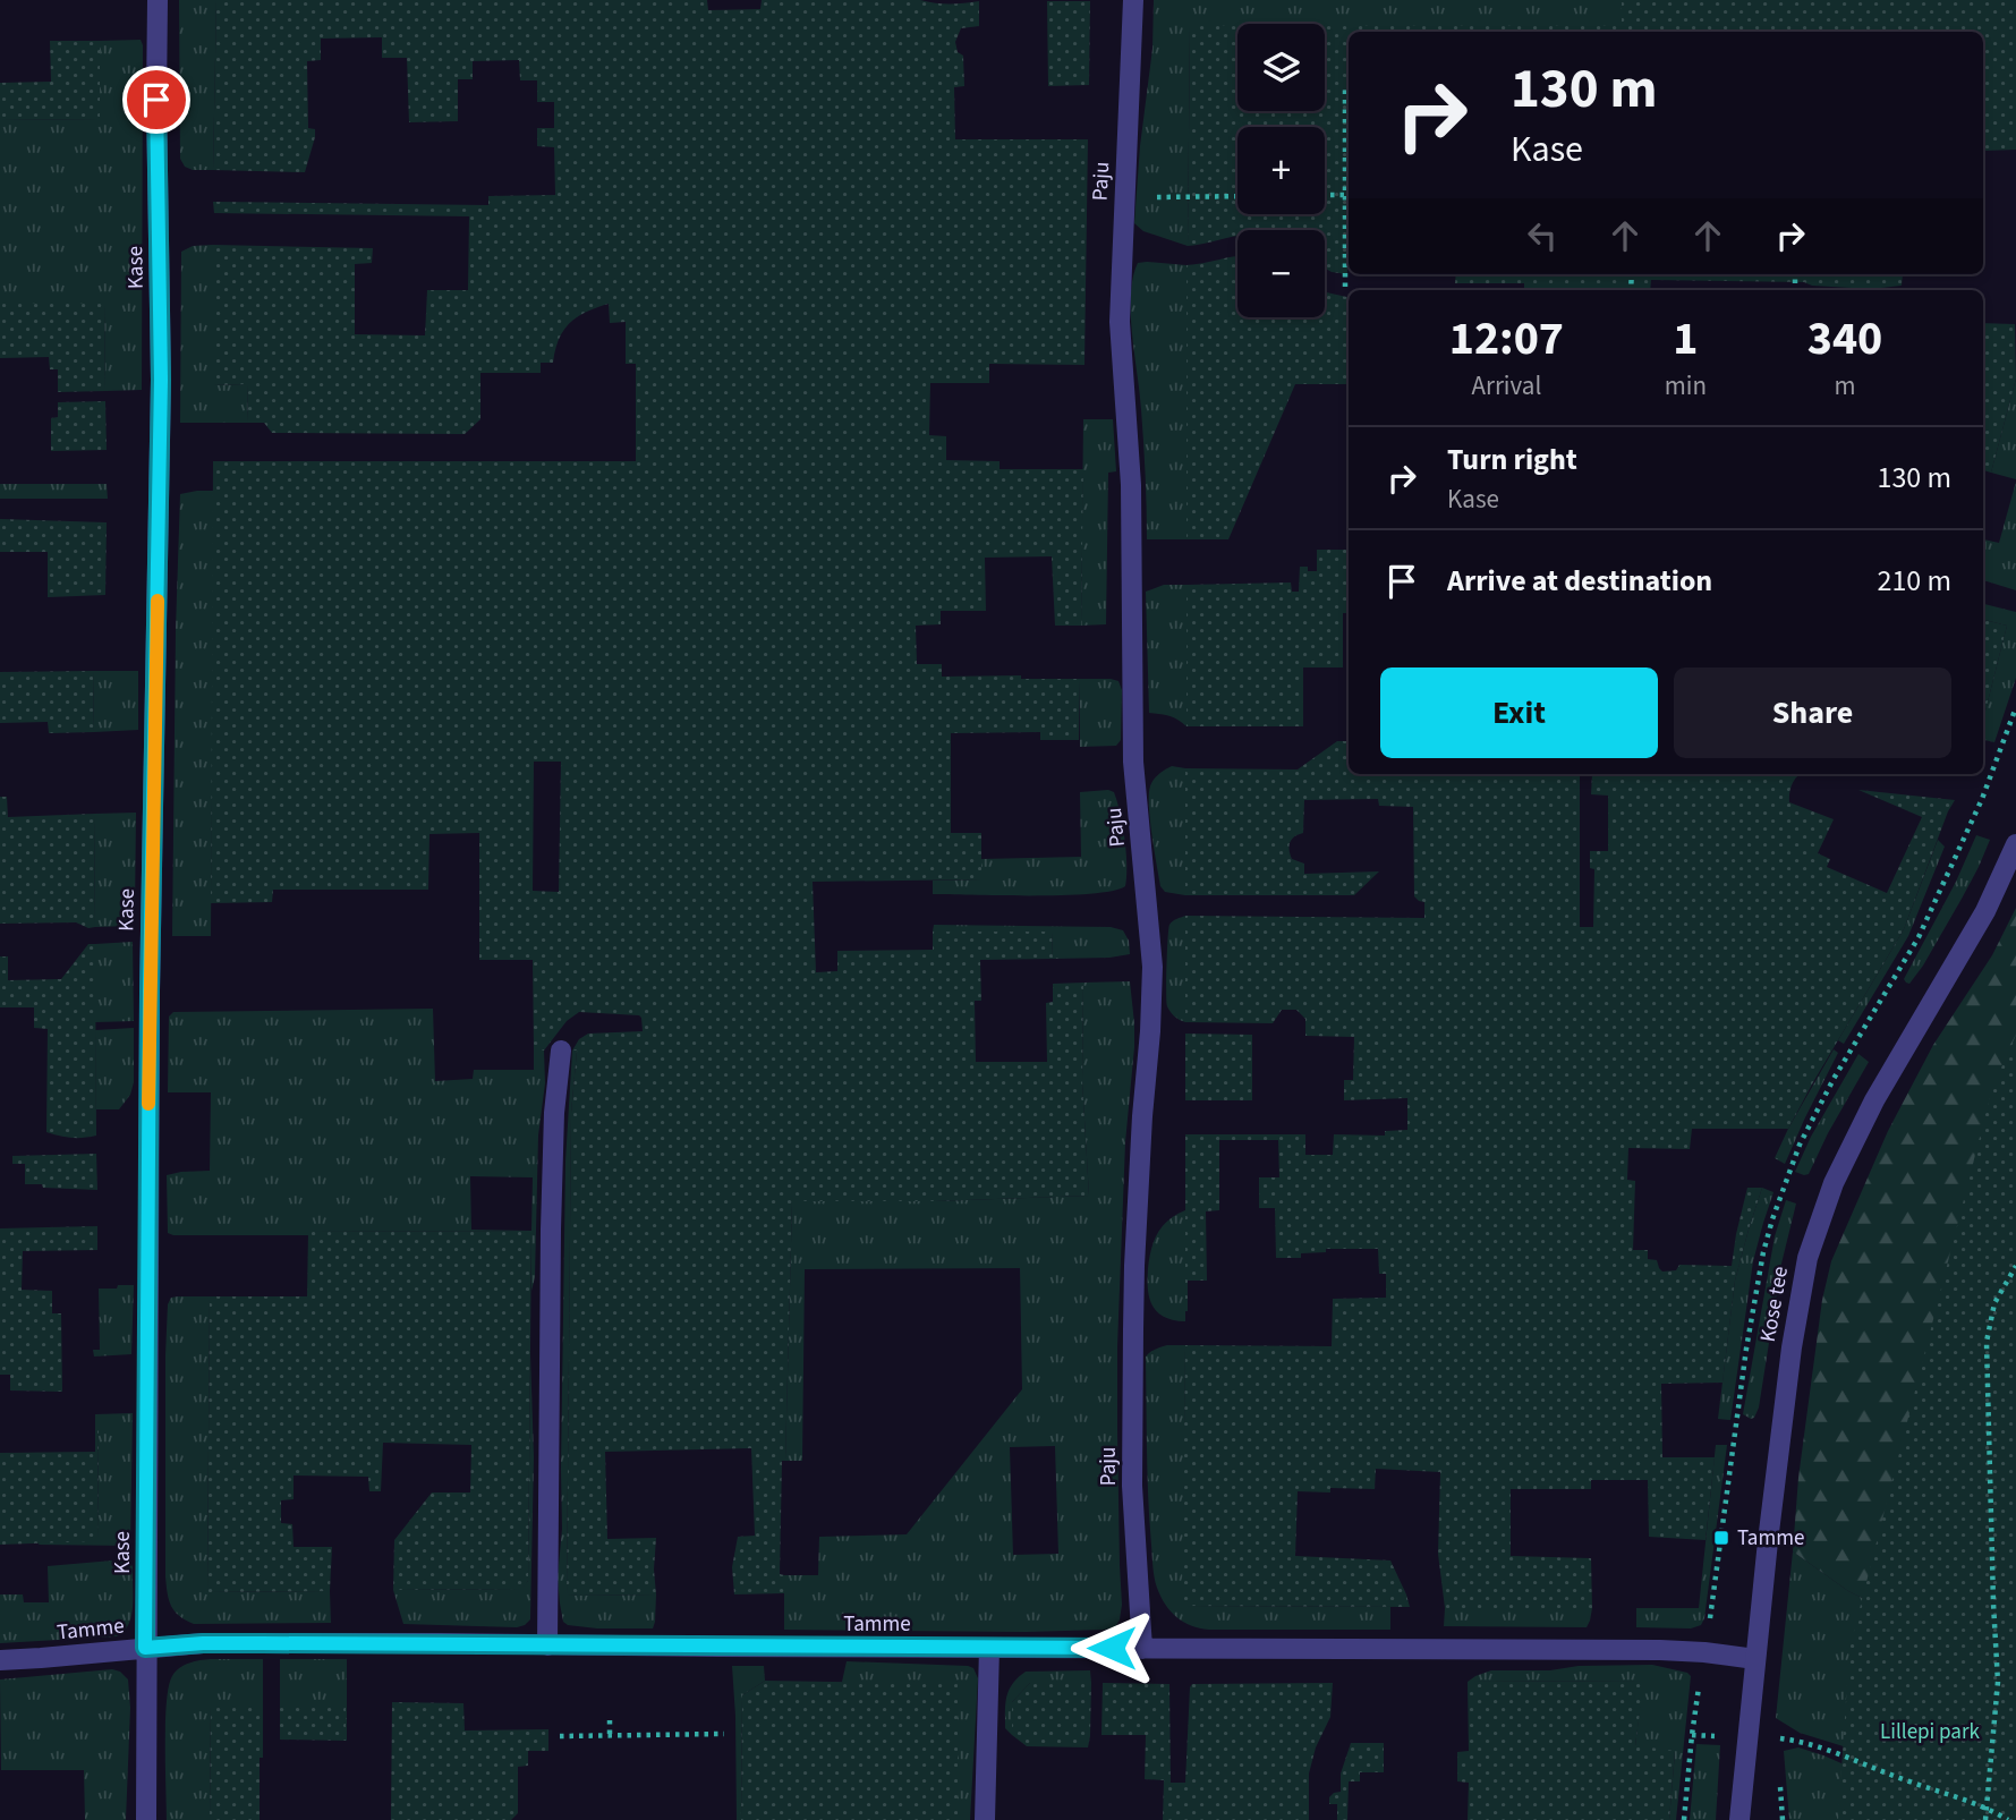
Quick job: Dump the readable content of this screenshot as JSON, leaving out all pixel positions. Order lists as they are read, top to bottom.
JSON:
{
  "streets": {
    "street": [
      "Paju",
      "Kase",
      "Kose tee",
      "Tamme"
    ]
  },
  "crossings": [
    ["Paju", "Tamme"],
    ["Kase", "Tamme"],
    ["Kose tee", "Tamme"]
  ],
  "parks": ["Lillepi park"],
  "places": {
    "transit": ["Tamme"]
  },
  "page": {
    "map_buttons": ["+", "−"],
    "turn": ["130 m", "Kase"],
    "eta": [
      "12:07",
      "Arrival",
      "1",
      "min",
      "340",
      "m"
    ],
    "list": [
      {
        "name": "Turn right",
        "note": "Kase",
        "value": "130 m"
      },
      {
        "name": "Arrive at destination",
        "value": "210 m"
      }
    ],
    "buttons": ["Exit", "Share"]
  }
}
